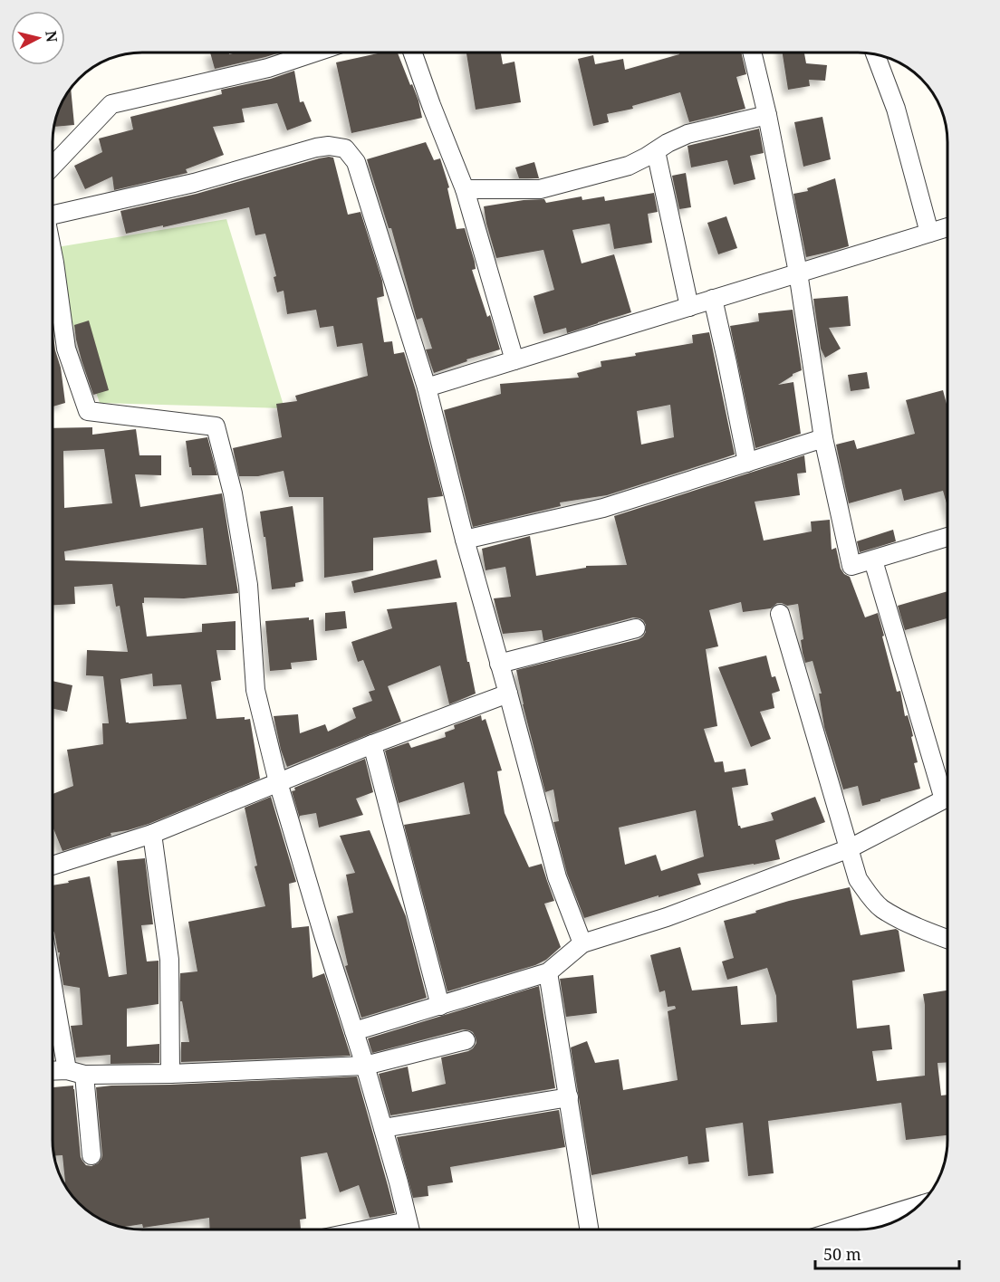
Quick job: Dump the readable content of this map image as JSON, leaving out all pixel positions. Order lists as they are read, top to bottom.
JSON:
{
  "scale_bar": "50 m",
  "north": "right"
}
